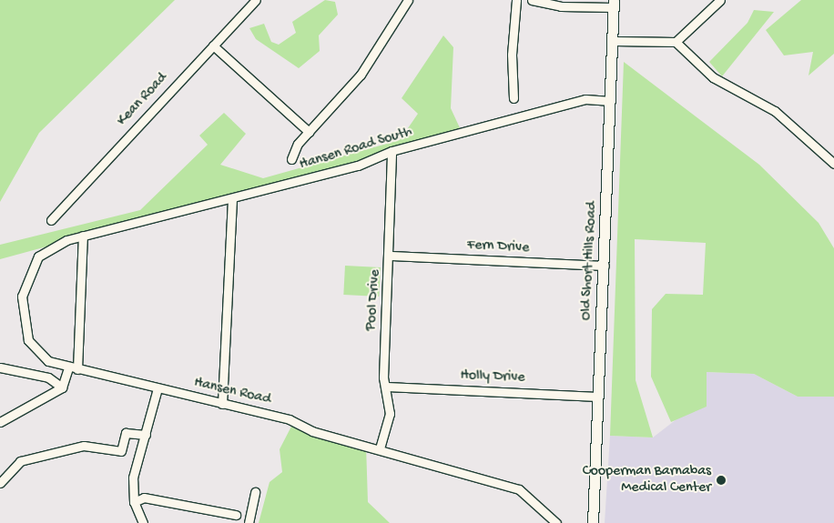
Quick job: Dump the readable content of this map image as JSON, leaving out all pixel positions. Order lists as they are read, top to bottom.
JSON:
{
  "streets": {
    "main road": ["Old Short Hills Road"],
    "street": [
      "Kean Road",
      "Hansen Road South",
      "Fern Drive",
      "Pool Drive",
      "Holly Drive",
      "Hansen Road"
    ]
  },
  "crossings": [
    ["Hansen Road South", "Old Short Hills Road"],
    ["Hansen Road South", "Pool Drive"],
    ["Hansen Road South", "Hansen Road"],
    ["Fern Drive", "Old Short Hills Road"],
    ["Fern Drive", "Pool Drive"],
    ["Old Short Hills Road", "Holly Drive"],
    ["Pool Drive", "Holly Drive"],
    ["Pool Drive", "Hansen Road"]
  ],
  "places": ["Cooperman Barnabas Medical Center"]
}
